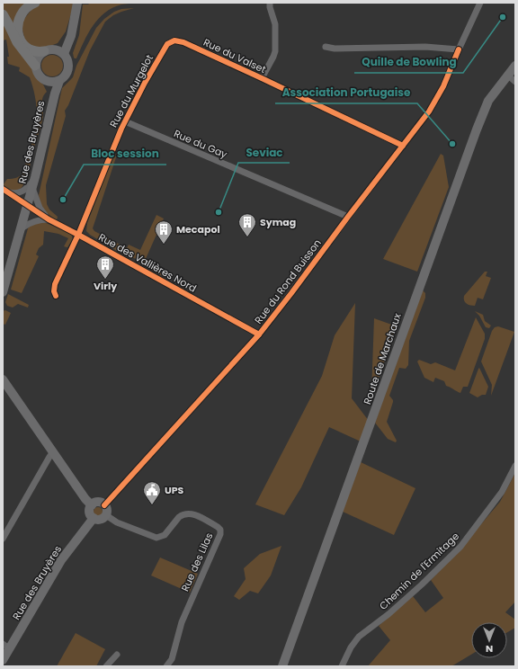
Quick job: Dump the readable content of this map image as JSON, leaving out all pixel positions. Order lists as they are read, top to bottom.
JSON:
{
  "streets": {
    "street": [
      "Rue du Valset",
      "Rue du Murgelot",
      "Rue des Bruyères",
      "Rue du Gay",
      "Rue des Vallières Nord",
      "Rue du Rond Buisson",
      "Route de Marchaux",
      "Rue des Lilas",
      "Chemin de l'Ermitage"
    ]
  },
  "crossings": [
    ["Rue du Valset", "Rue du Murgelot"],
    ["Rue du Valset", "Rue du Rond Buisson"],
    ["Rue du Murgelot", "Rue du Gay"],
    ["Rue du Murgelot", "Rue des Vallières Nord"],
    ["Rue des Bruyères", "Rue des Vallières Nord"],
    ["Rue des Bruyères", "Rue du Rond Buisson"],
    ["Rue des Bruyères", "Rue des Lilas"],
    ["Rue du Gay", "Rue du Rond Buisson"],
    ["Rue des Vallières Nord", "Rue du Rond Buisson"],
    ["Rue du Rond Buisson", "Rue des Lilas"]
  ],
  "places": {
    "other": [
      "Quille de Bowling",
      "Association Portugaise",
      "Bloc session",
      "Seviac"
    ],
    "building": ["Symag", "Mecapol", "Virly"],
    "public building": ["UPS"]
  },
  "north": "bottom"
}
